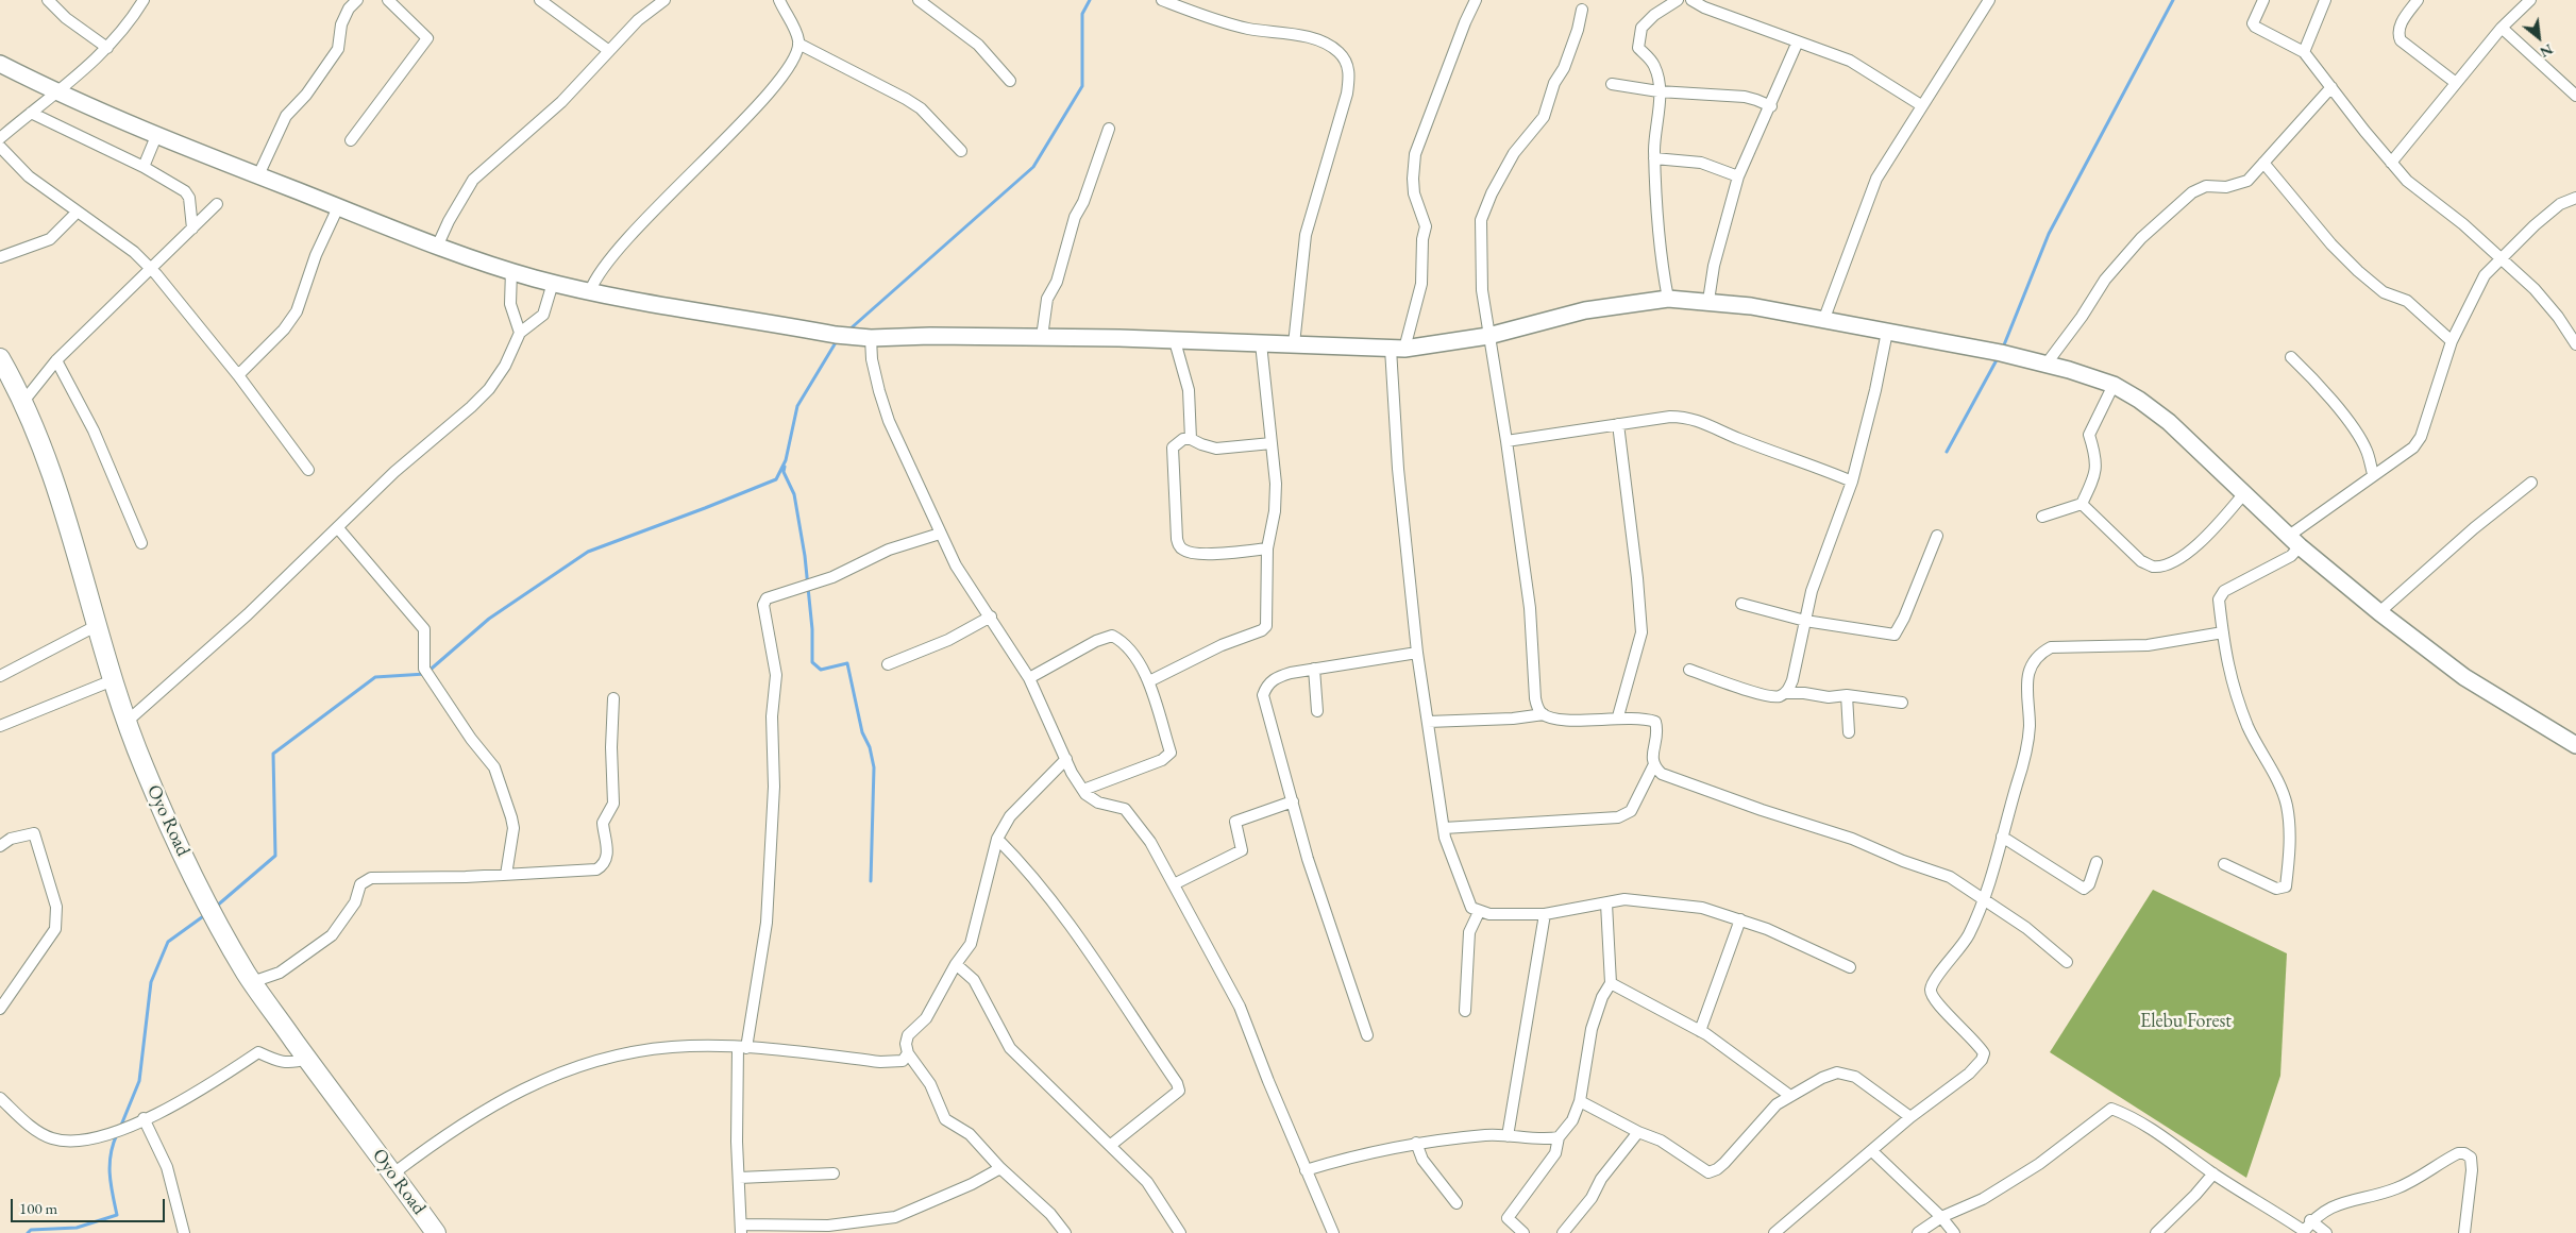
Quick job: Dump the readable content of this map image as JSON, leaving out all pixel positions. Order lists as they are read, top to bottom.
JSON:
{
  "streets": {
    "highway": ["Oyo Road"]
  },
  "parks": ["Elebu Forest"],
  "scale_bar": "100 m",
  "north": "bottom right"
}
